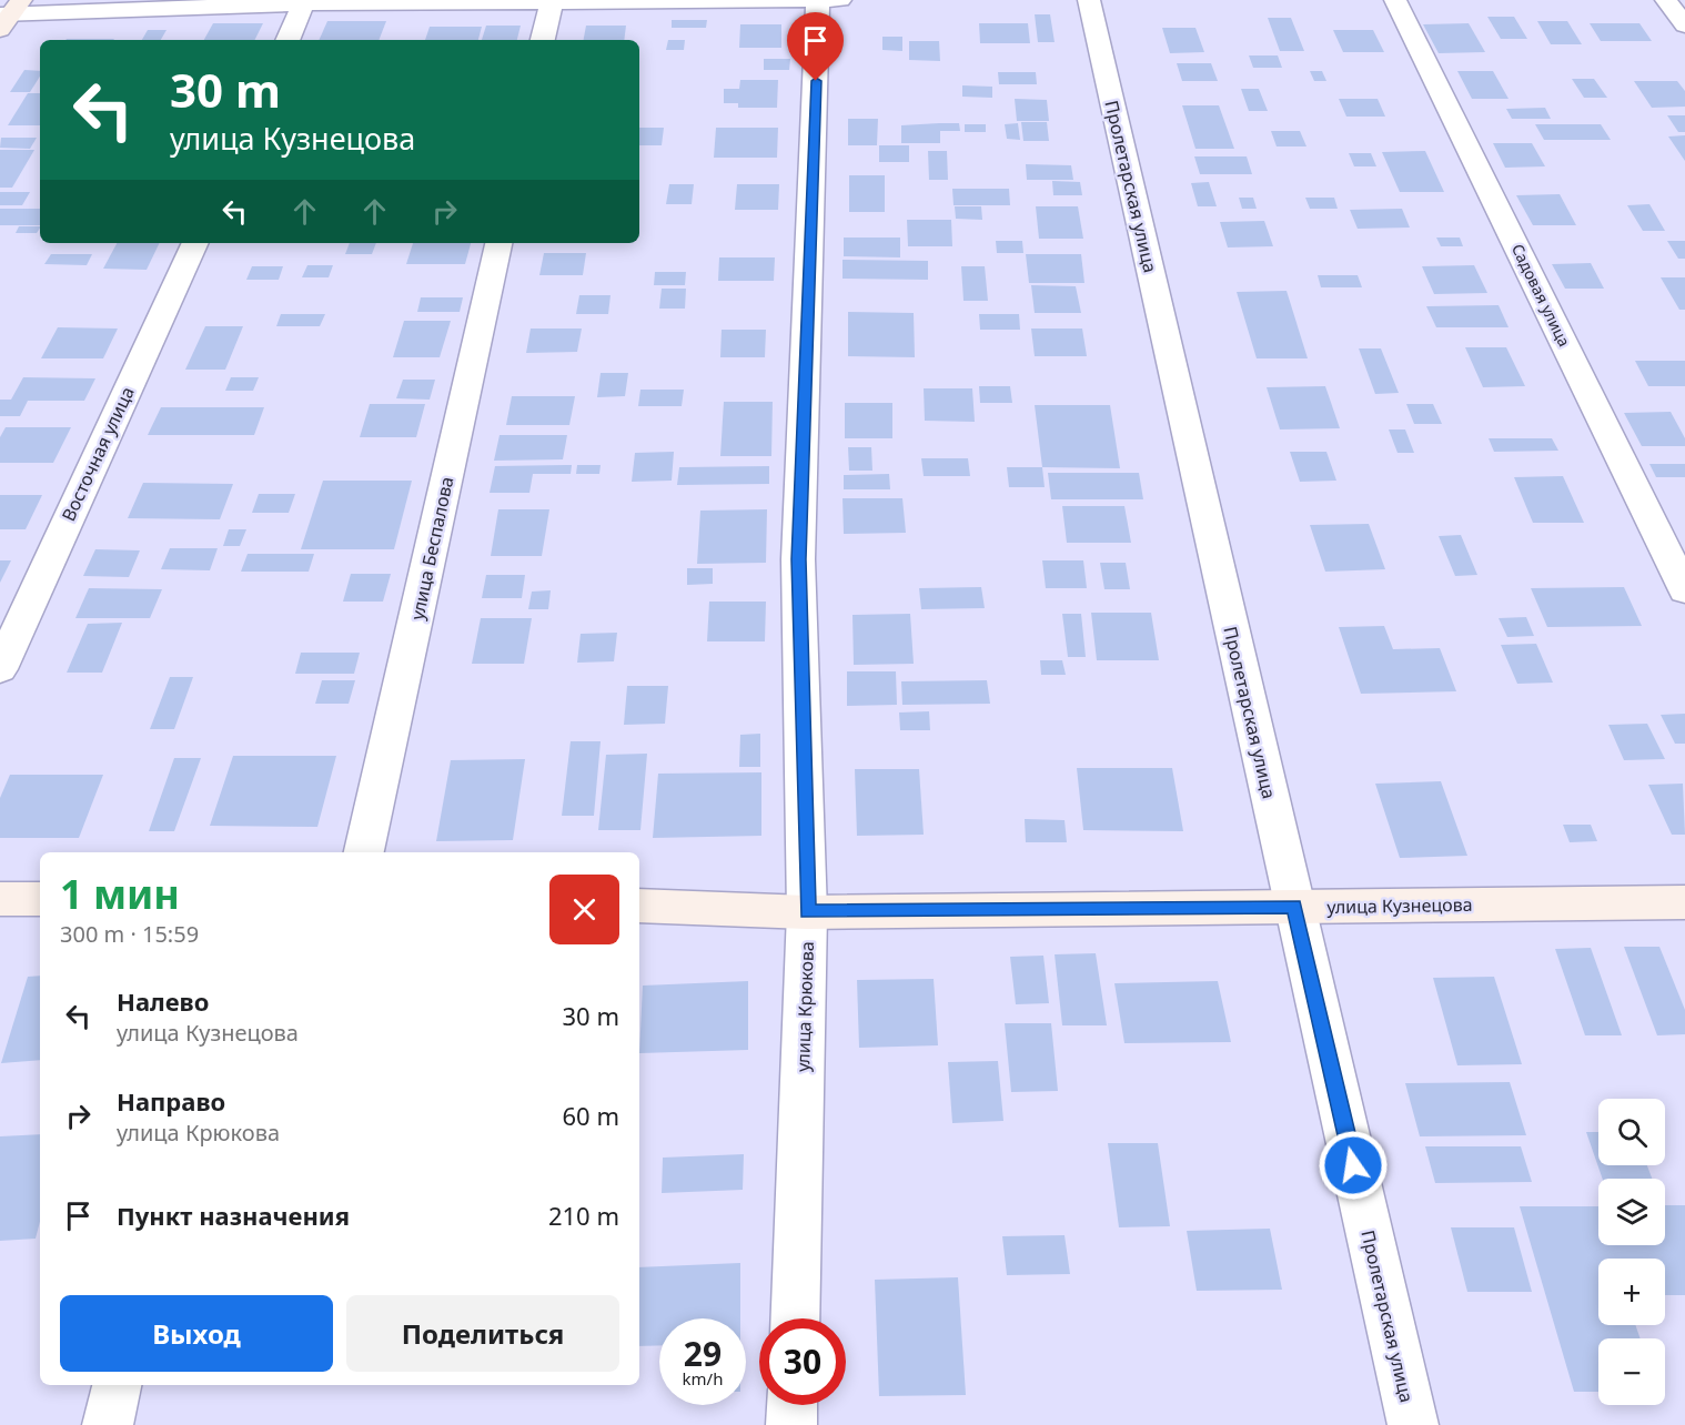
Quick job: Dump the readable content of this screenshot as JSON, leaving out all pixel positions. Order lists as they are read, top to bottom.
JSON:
{
  "streets": {
    "street": [
      "Пролетарская улица",
      "Садовая улица",
      "Восточная улица",
      "улица Беспалова",
      "улица Кузнецова",
      "улица Крюкова"
    ]
  },
  "crossings": [
    ["Пролетарская улица", "улица Кузнецова"],
    ["улица Кузнецова", "улица Крюкова"]
  ],
  "page": {
    "turn": ["30 m", "улица Кузнецова"],
    "heading": ["1 мин", "300 m · 15:59"],
    "list": [
      {
        "name": "Налево",
        "note": "улица Кузнецова",
        "value": "30 m"
      },
      {
        "name": "Направо",
        "note": "улица Крюкова",
        "value": "60 m"
      },
      {
        "name": "Пункт назначения",
        "value": "210 m"
      }
    ],
    "map_buttons": ["+", "−"],
    "buttons": ["Выход", "Поделиться"],
    "speed": "29 km/h",
    "limit": "30"
  }
}
